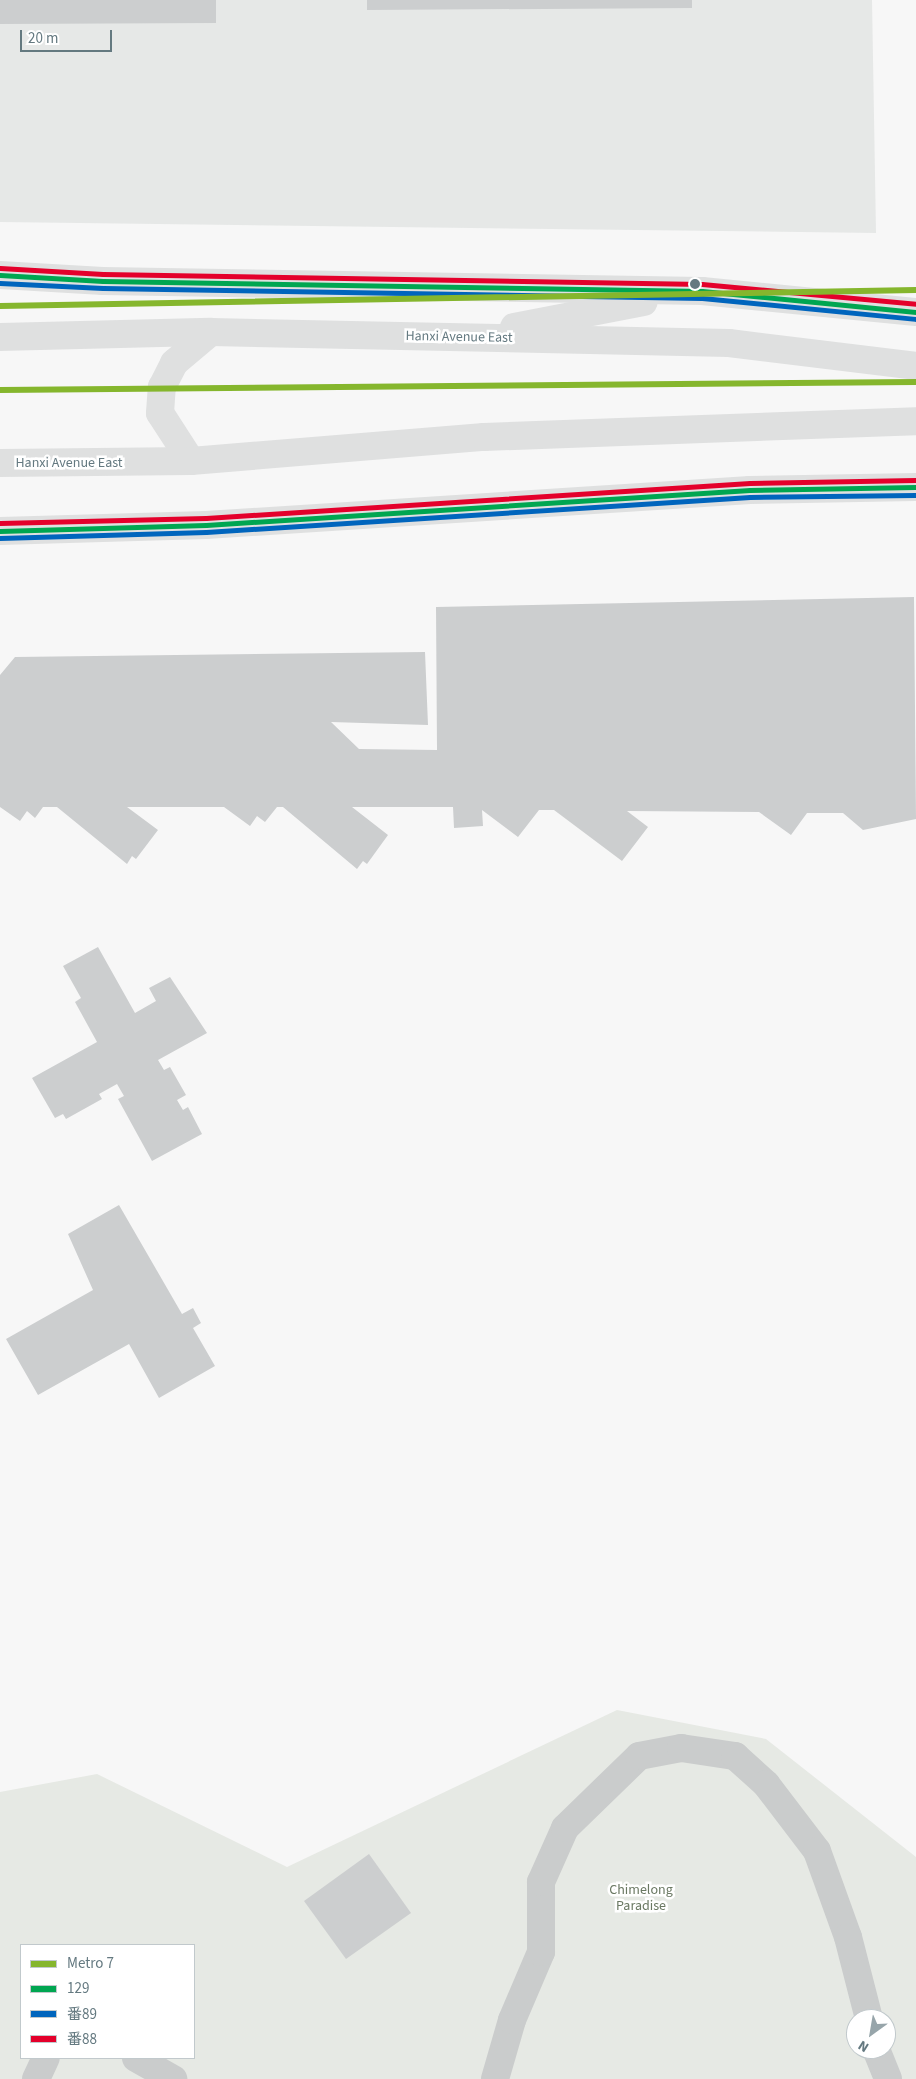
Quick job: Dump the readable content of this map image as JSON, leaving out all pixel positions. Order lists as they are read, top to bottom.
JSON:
{
  "streets": {
    "main road": ["Hanxi Avenue East"]
  },
  "parks": ["Chimelong Paradise"],
  "lines": [
    "transit line 番88",
    "transit line 129",
    "transit line 番89",
    "metro line 7"
  ],
  "legend": [
    "Metro 7",
    "129",
    "番89",
    "番88"
  ],
  "scale_bar": "20 m",
  "north": "bottom left"
}
